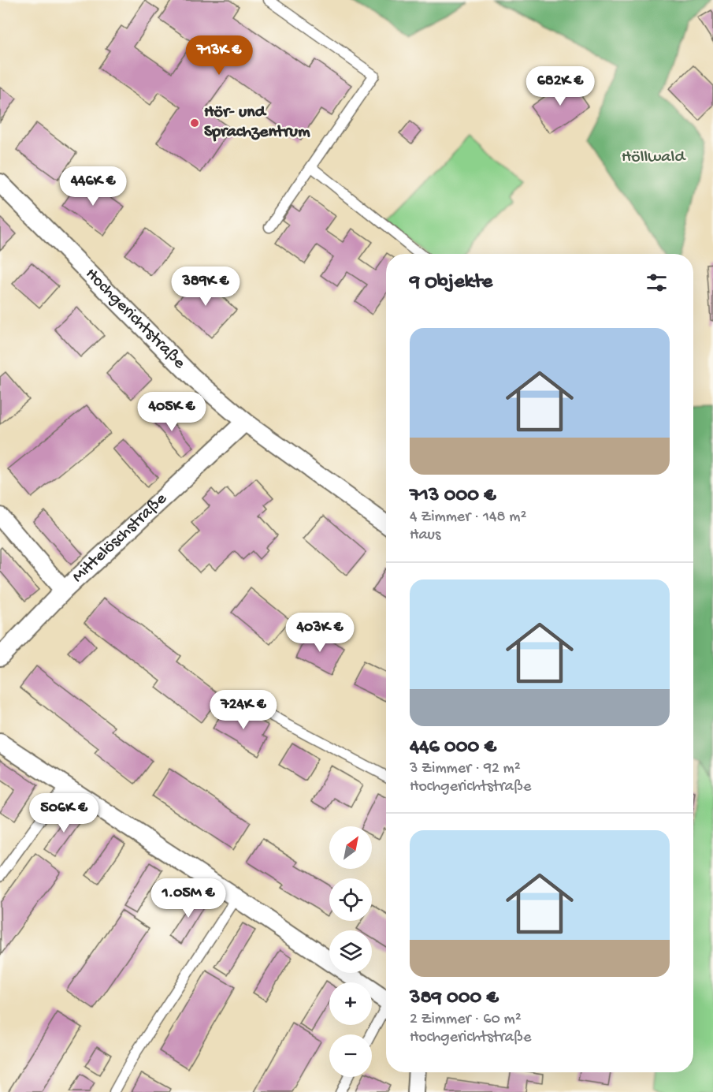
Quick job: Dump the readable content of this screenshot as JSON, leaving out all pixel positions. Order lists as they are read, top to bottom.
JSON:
{
  "streets": {
    "street": ["Hochgerichtstraße", "Mittelöschstraße"]
  },
  "crossings": [
    ["Hochgerichtstraße", "Mittelöschstraße"]
  ],
  "parks": ["Höllwald"],
  "places": ["Hör- und Sprachzentrum"],
  "north": "top right",
  "page": {
    "price": [
      "713K €",
      "682K €",
      "446K €",
      "389K €",
      "405K €",
      "403K €",
      "724K €",
      "506K €",
      "1.05M €"
    ],
    "heading": "9 Objekte",
    "list": [
      {
        "name": "713 000 €",
        "note": "4 Zimmer · 148 m² · Haus"
      },
      {
        "name": "446 000 €",
        "note": "3 Zimmer · 92 m² · Hochgerichtstraße"
      },
      {
        "name": "389 000 €",
        "note": "2 Zimmer · 60 m² · Hochgerichtstraße"
      }
    ],
    "map_buttons": ["+", "−"]
  }
}
